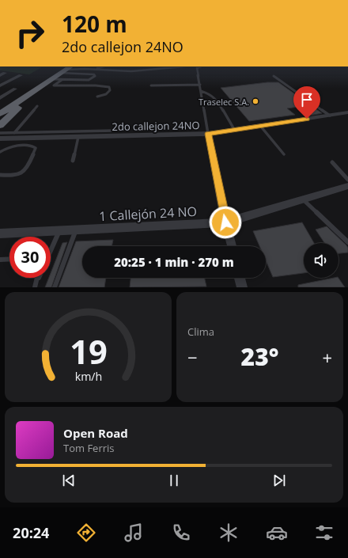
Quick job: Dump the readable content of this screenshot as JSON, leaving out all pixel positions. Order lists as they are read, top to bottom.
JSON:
{
  "streets": {
    "street": ["2do callejon 24NO", "1 Callejón 24 NO"]
  },
  "places": ["Traselec S.A."],
  "page": {
    "turn": ["120 m", "2do callejon 24NO"],
    "limit": "30",
    "trip": "20:25 · 1 min · 270 m",
    "tile": "Clima",
    "heat": ["−", "23°", "+"],
    "song": ["Open Road", "Tom Ferris"],
    "tabs": "20:24",
    "gauge": ["19", "km/h"]
  }
}
